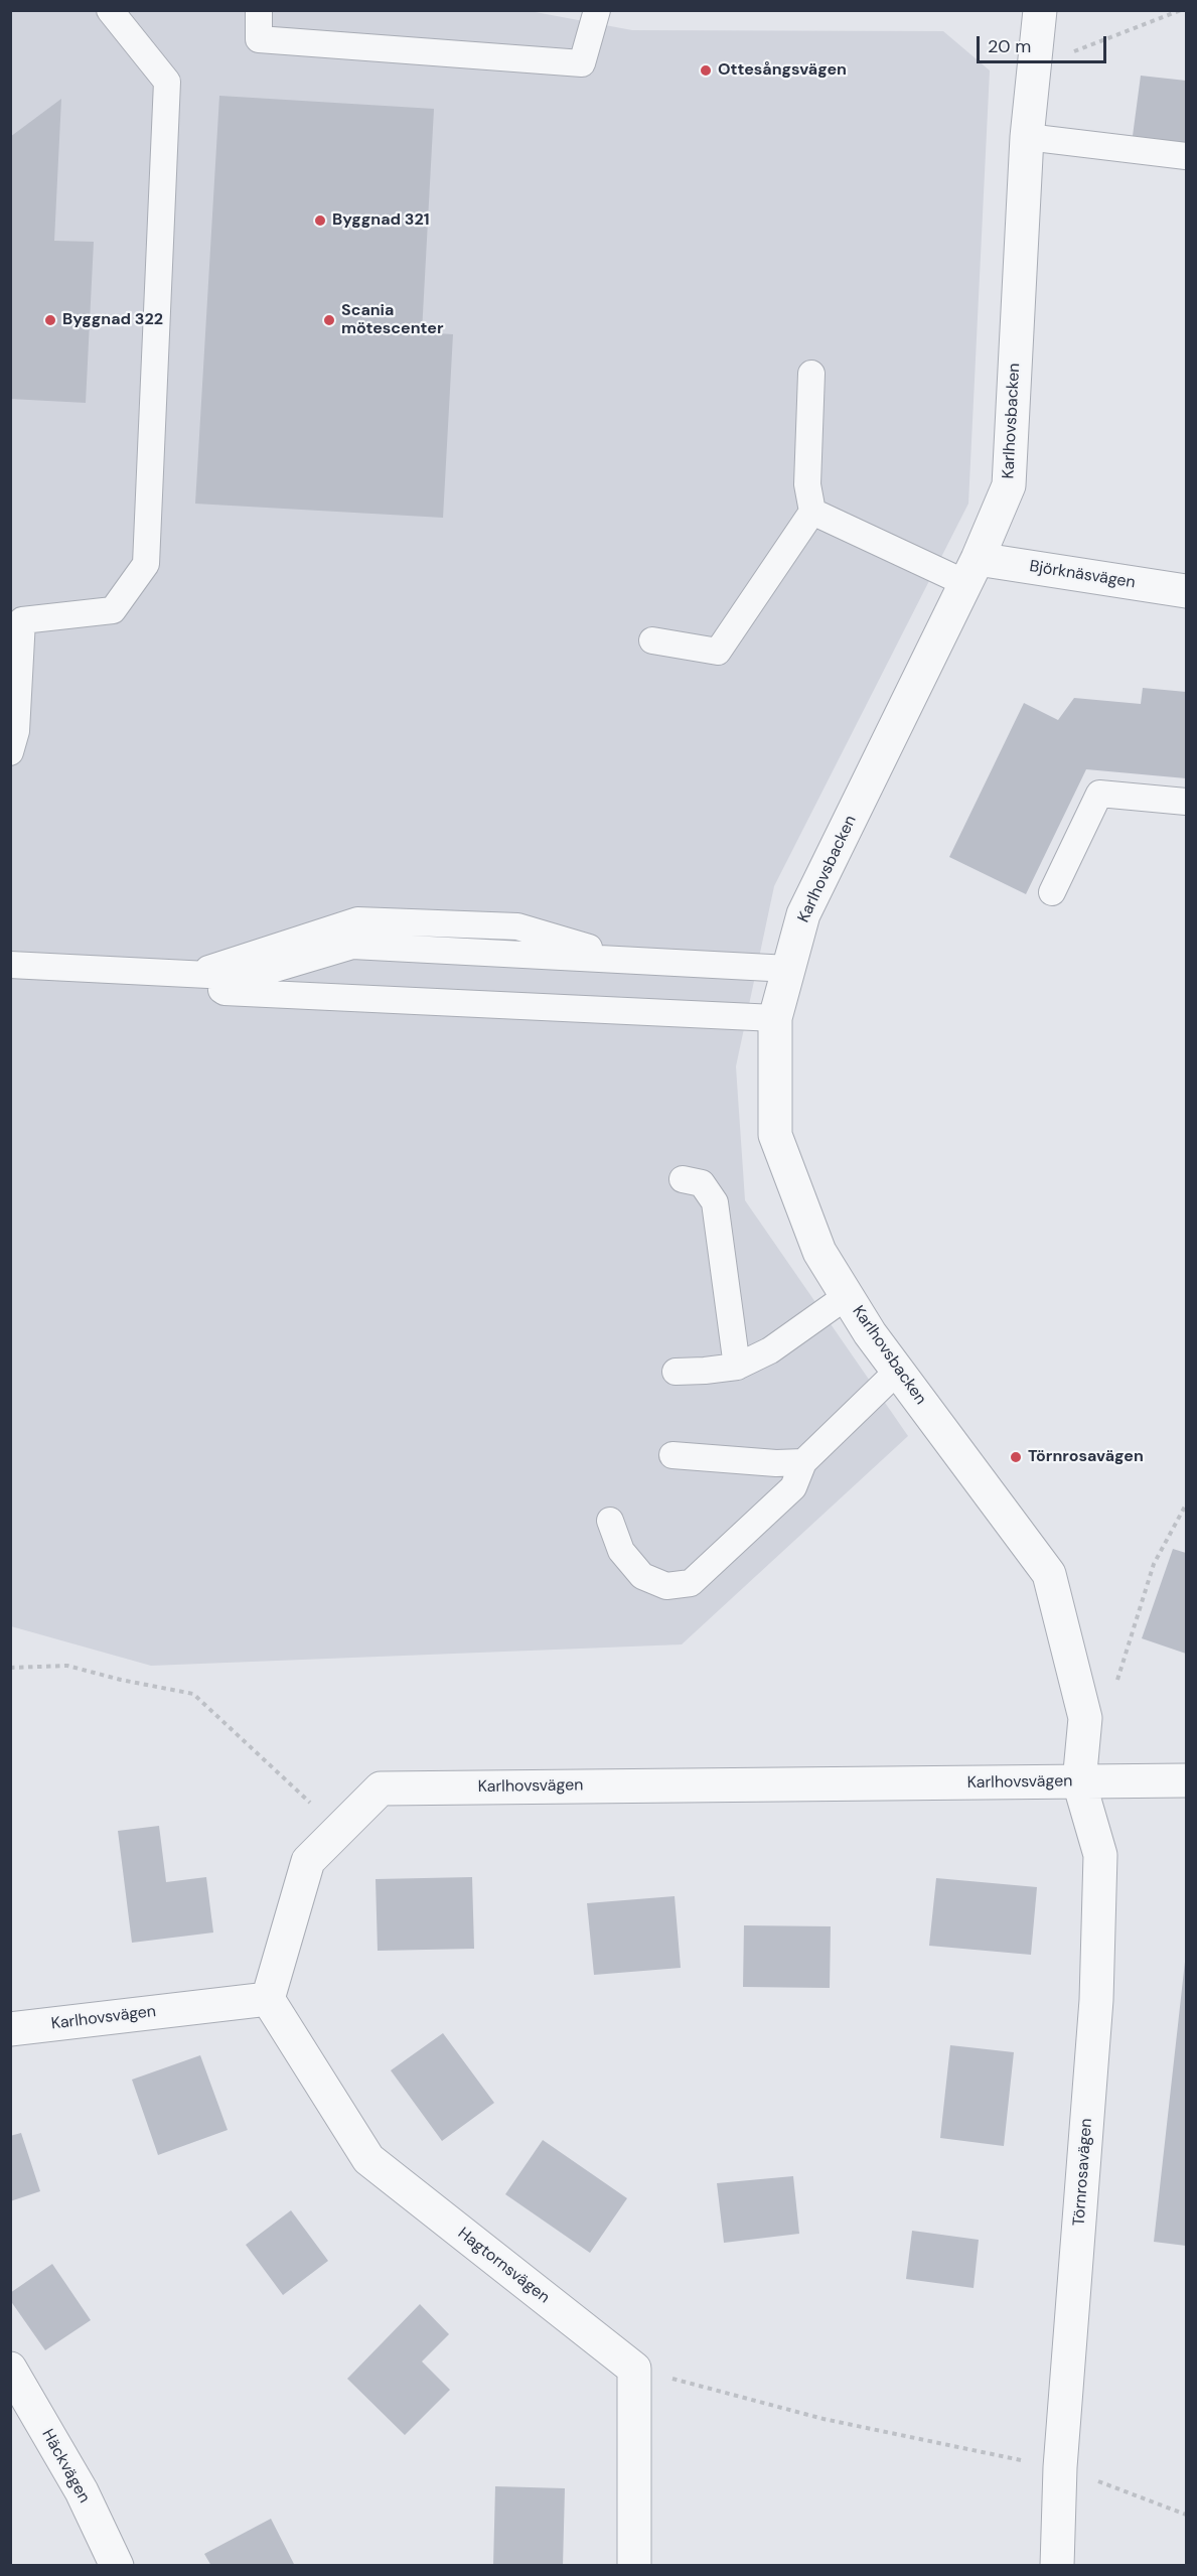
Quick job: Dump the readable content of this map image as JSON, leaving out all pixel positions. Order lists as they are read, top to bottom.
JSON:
{
  "streets": {
    "street": [
      "Karlhovsbacken",
      "Björknäsvägen",
      "Karlhovsvägen",
      "Törnrosavägen",
      "Hagtornsvägen",
      "Häckvägen"
    ]
  },
  "crossings": [
    ["Karlhovsbacken", "Björknäsvägen"],
    ["Karlhovsbacken", "Karlhovsvägen"],
    ["Karlhovsbacken", "Törnrosavägen"],
    ["Karlhovsvägen", "Törnrosavägen"],
    ["Karlhovsvägen", "Hagtornsvägen"]
  ],
  "places": [
    "Ottesångsvägen",
    "Byggnad 321",
    "Byggnad 322",
    "Scania mötescenter",
    "Törnrosavägen"
  ],
  "scale_bar": "20 m"
}
